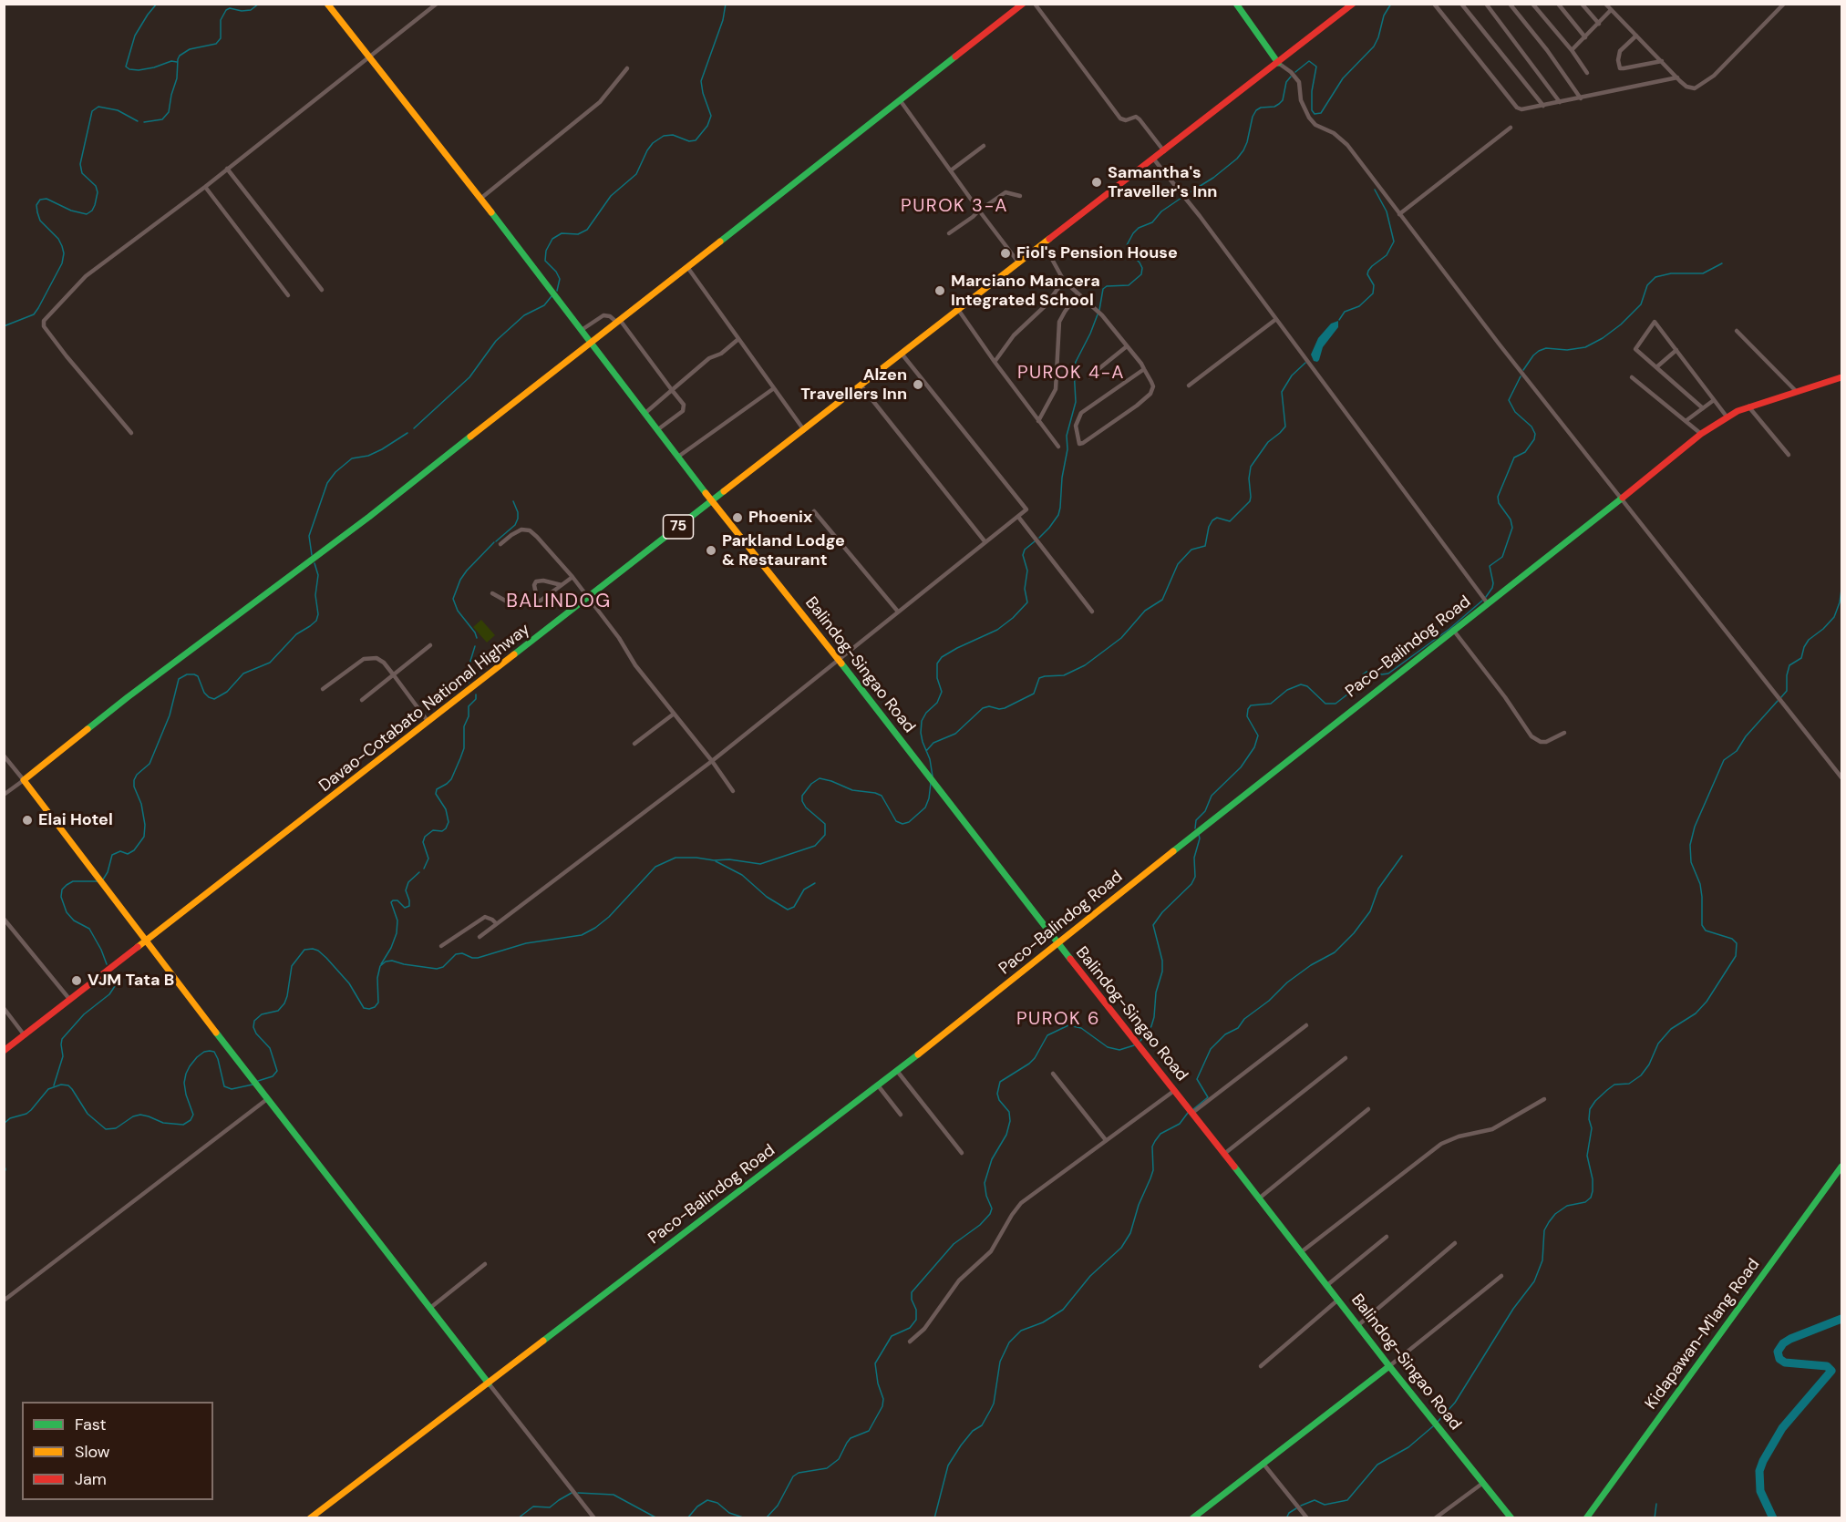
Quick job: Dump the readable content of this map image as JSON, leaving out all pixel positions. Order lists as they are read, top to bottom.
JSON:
{
  "streets": {
    "main road": [
      "75",
      "Paco-Balindog Road",
      "Balindog-Singao Road",
      "Davao-Cotabato National Highway",
      "Kidapawan-M'lang Road"
    ]
  },
  "crossings": [
    ["Paco-Balindog Road", "Balindog-Singao Road"],
    ["Balindog-Singao Road", "Davao-Cotabato National Highway"]
  ],
  "districts": [
    "PUROK 3-A",
    "PUROK 4-A",
    "BALINDOG",
    "PUROK 6"
  ],
  "places": [
    "Samantha's Traveller's Inn",
    "Fiol's Pension House",
    "Marciano Mancera Integrated School",
    "Alzen Travellers Inn",
    "Phoenix",
    "Parkland Lodge & Restaurant",
    "Elai Hotel",
    "VJM Tata B"
  ],
  "legend": ["Fast", "Slow", "Jam"]
}
